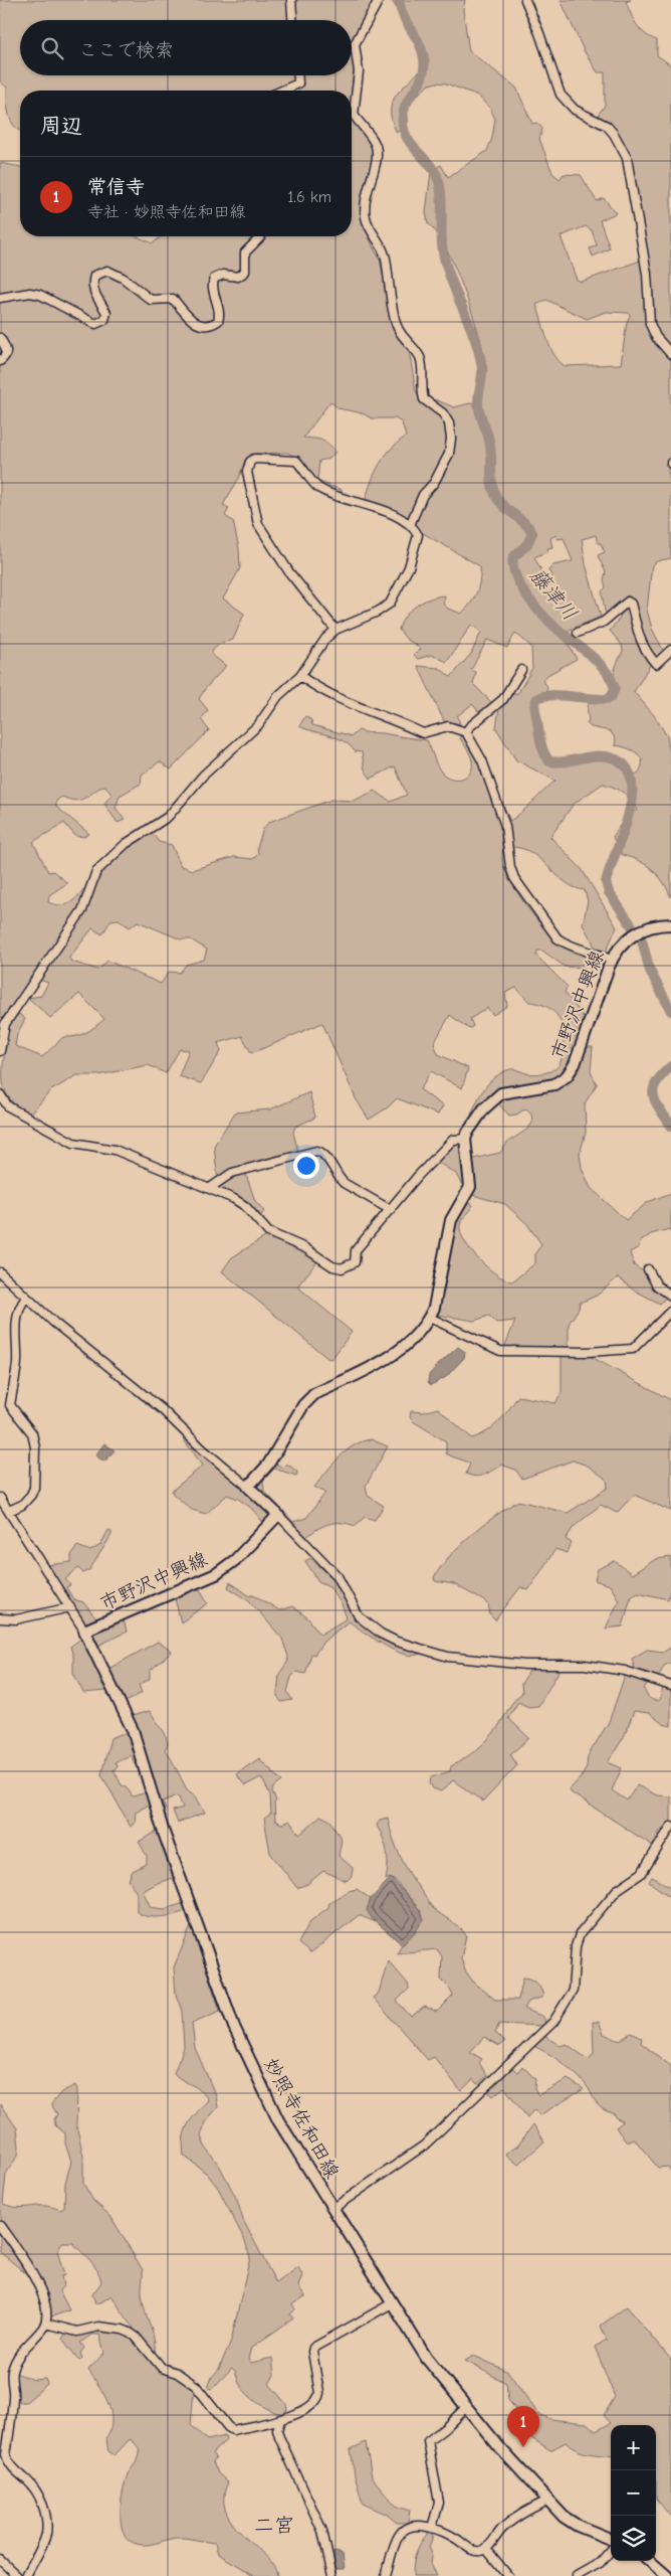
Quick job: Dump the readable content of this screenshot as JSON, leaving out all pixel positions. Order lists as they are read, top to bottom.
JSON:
{
  "streets": {
    "main road": ["市野沢中興線", "妙照寺佐和田線"]
  },
  "crossings": [
    ["市野沢中興線", "妙照寺佐和田線"]
  ],
  "districts": ["二宮"],
  "water": ["藤津川"],
  "page": {
    "search": "ここで検索",
    "heading": "周辺",
    "list": [
      {
        "mark": "1",
        "name": "常信寺",
        "note": "寺社 · 妙照寺佐和田線",
        "value": "1.6 km"
      }
    ],
    "pins": "1",
    "map_buttons": ["+", "−"]
  }
}
